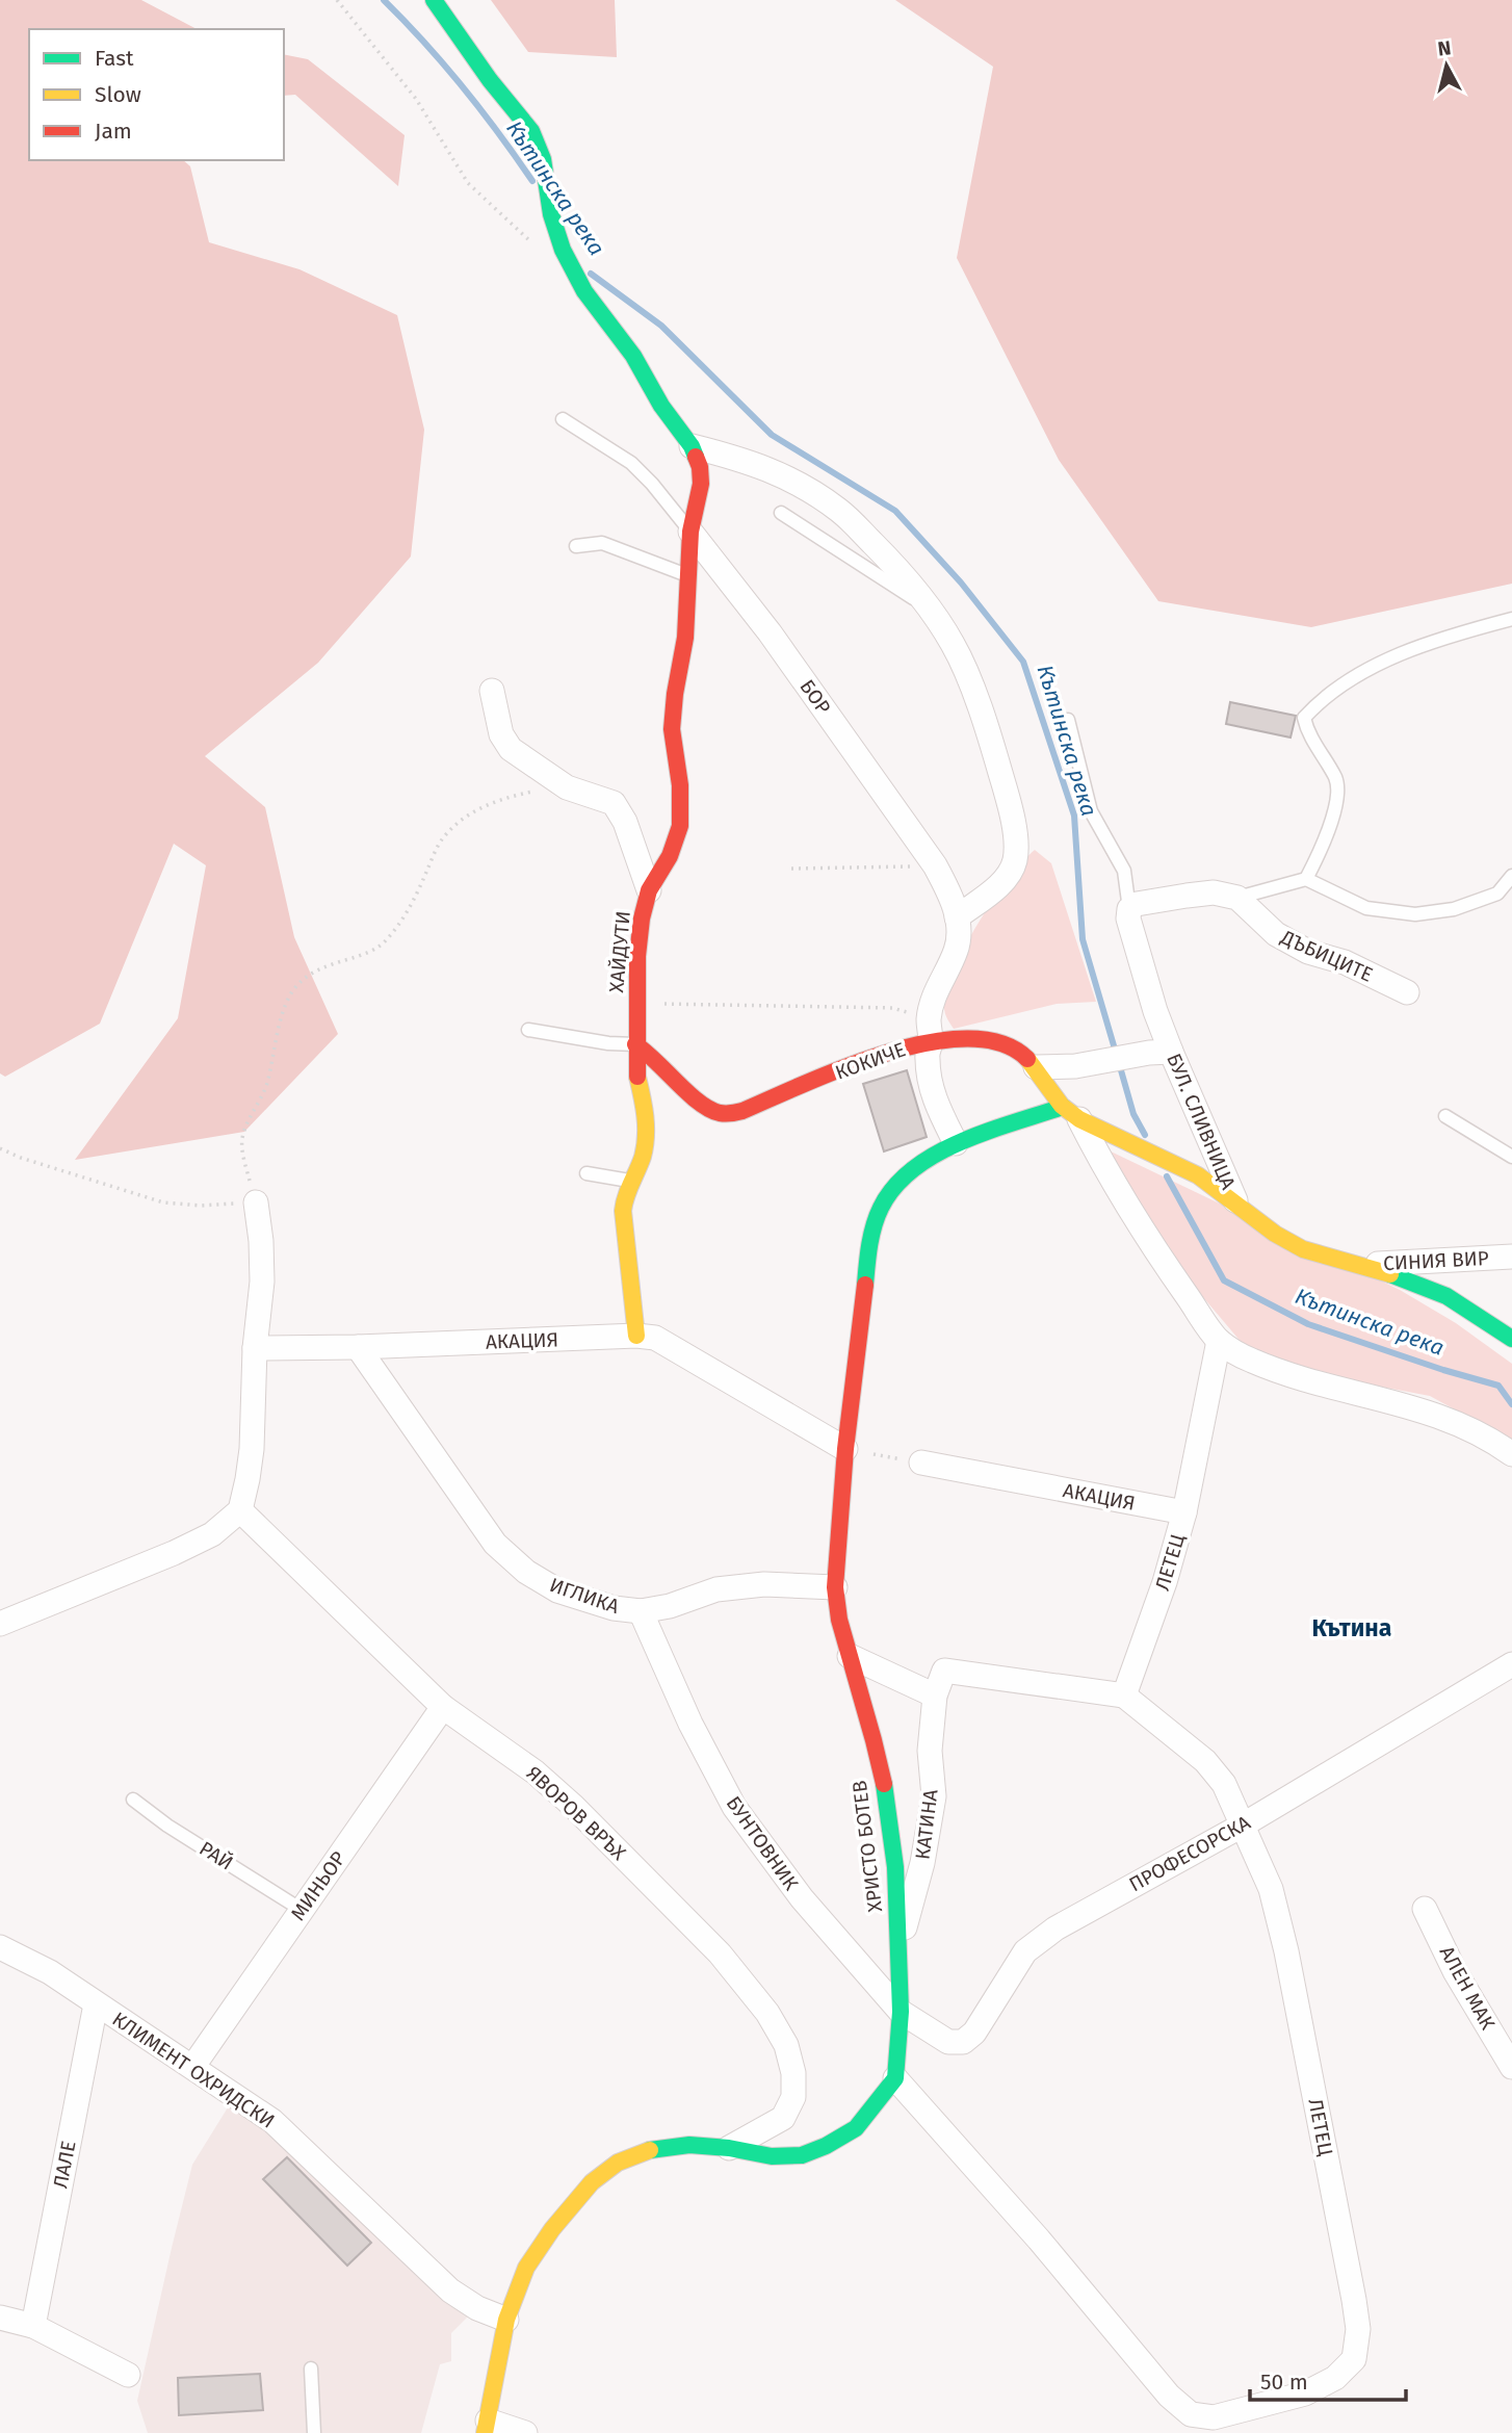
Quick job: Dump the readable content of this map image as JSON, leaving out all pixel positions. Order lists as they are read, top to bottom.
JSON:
{
  "streets": {
    "street": [
      "БОР",
      "ХАЙДУТИ",
      "ДЪБИЦИТЕ",
      "КОКИЧЕ",
      "БУЛ. СЛИВНИЦА",
      "СИНИЯ ВИР",
      "АКАЦИЯ",
      "ЛЕТЕЦ",
      "ИГЛИКА",
      "ЯВОРОВ ВРЪХ",
      "КАТИНА",
      "БУНТОВНИК",
      "ХРИСТО БОТЕВ",
      "ПРОФЕСОРСКА",
      "МИНЬОР",
      "АЛЕН МАК",
      "КЛИМЕНТ ОХРИДСКИ",
      "ЛАЛЕ"
    ],
    "lane": ["РАЙ"]
  },
  "crossings": [
    ["БОР", "ХАЙДУТИ"],
    ["БОР", "КОКИЧЕ"],
    ["БОР", "ХРИСТО БОТЕВ"],
    ["ХАЙДУТИ", "КОКИЧЕ"],
    ["ХАЙДУТИ", "АКАЦИЯ"],
    ["БУЛ. СЛИВНИЦА", "СИНИЯ ВИР"],
    ["АКАЦИЯ", "ЛЕТЕЦ"],
    ["АКАЦИЯ", "ИГЛИКА"],
    ["АКАЦИЯ", "ХРИСТО БОТЕВ"],
    ["ЛЕТЕЦ", "ХРИСТО БОТЕВ"],
    ["ЛЕТЕЦ", "ПРОФЕСОРСКА"],
    ["ИГЛИКА", "БУНТОВНИК"],
    ["ИГЛИКА", "ХРИСТО БОТЕВ"],
    ["ЯВОРОВ ВРЪХ", "МИНЬОР"],
    ["КАТИНА", "ХРИСТО БОТЕВ"],
    ["БУНТОВНИК", "ХРИСТО БОТЕВ"],
    ["БУНТОВНИК", "ПРОФЕСОРСКА"],
    ["ХРИСТО БОТЕВ", "ПРОФЕСОРСКА"],
    ["РАЙ", "МИНЬОР"],
    ["МИНЬОР", "КЛИМЕНТ ОХРИДСКИ"],
    ["КЛИМЕНТ ОХРИДСКИ", "ЛАЛЕ"]
  ],
  "districts": ["Кътина"],
  "water": ["Кътинска река"],
  "legend": ["Fast", "Slow", "Jam"],
  "scale_bar": "50 m",
  "north": "top"
}
